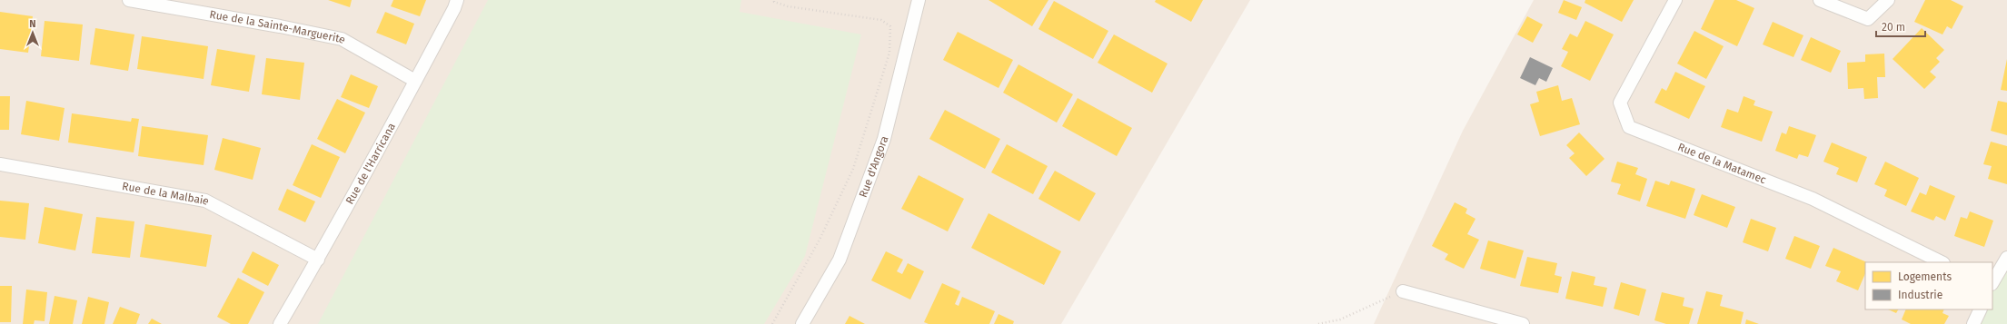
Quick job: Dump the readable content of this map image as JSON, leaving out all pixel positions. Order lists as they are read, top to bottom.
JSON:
{
  "streets": {
    "street": [
      "Rue de la Sainte-Marguerite",
      "Rue de l'Harricana",
      "Rue de la Matamec",
      "Rue d'Angora",
      "Rue de la Malbaie"
    ]
  },
  "crossings": [
    ["Rue de la Sainte-Marguerite", "Rue de l'Harricana"],
    ["Rue de l'Harricana", "Rue de la Malbaie"]
  ],
  "legend": ["Logements", "Industrie"],
  "scale_bar": "20 m",
  "north": "top"
}
